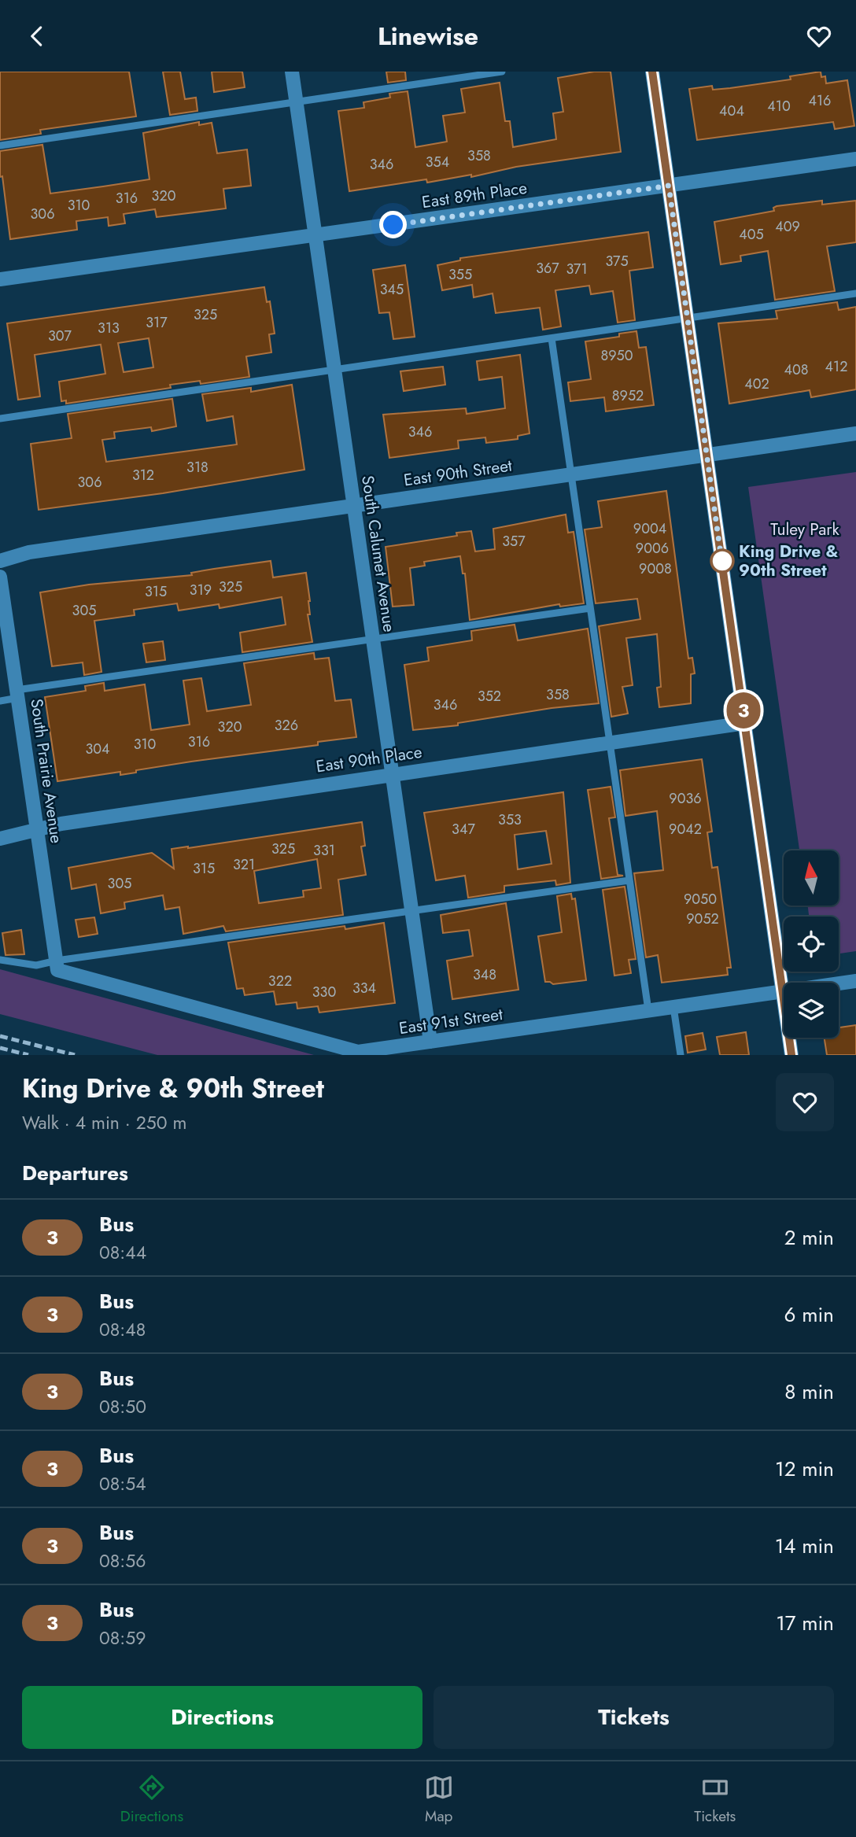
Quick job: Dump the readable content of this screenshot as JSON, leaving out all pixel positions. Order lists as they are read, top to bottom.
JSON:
{
  "streets": {
    "street": [
      "East 89th Place",
      "East 90th Street",
      "South Calumet Avenue",
      "East 90th Place",
      "South Prairie Avenue",
      "East 91st Street"
    ]
  },
  "crossings": [
    ["East 89th Place", "South Calumet Avenue"],
    ["East 90th Street", "South Calumet Avenue"],
    ["South Calumet Avenue", "East 90th Place"],
    ["South Calumet Avenue", "East 91st Street"],
    ["East 90th Place", "South Prairie Avenue"],
    ["South Prairie Avenue", "East 91st Street"]
  ],
  "parks": ["Tuley Park"],
  "places": ["King Drive & 90th Street"],
  "lines": ["bus line 3"],
  "house_numbers": [
    "416",
    "410",
    "404",
    "358",
    "354",
    "346",
    "320",
    "316",
    "310",
    "306",
    "409",
    "405",
    "375",
    "367",
    "371",
    "355",
    "345",
    "325",
    "317",
    "313",
    "307",
    "8950",
    "412",
    "408",
    "402",
    "8952",
    "346",
    "318",
    "312",
    "306",
    "9004",
    "357",
    "9006",
    "9008",
    "325",
    "319",
    "315",
    "305",
    "358",
    "352",
    "346",
    "326",
    "320",
    "316",
    "310",
    "304",
    "9036",
    "353",
    "347",
    "9042",
    "325",
    "331",
    "321",
    "315",
    "305",
    "9050",
    "9052",
    "348",
    "322",
    "334",
    "330"
  ],
  "north": "top",
  "page": {
    "header": "Linewise",
    "on_map": "3",
    "heading": [
      ["King Drive & 90th Street", "Walk · 4 min · 250 m"],
      "Departures"
    ],
    "list": [
      {
        "mark": "3",
        "name": "Bus",
        "note": "08:44",
        "value": "2 min"
      },
      {
        "mark": "3",
        "name": "Bus",
        "note": "08:48",
        "value": "6 min"
      },
      {
        "mark": "3",
        "name": "Bus",
        "note": "08:50",
        "value": "8 min"
      },
      {
        "mark": "3",
        "name": "Bus",
        "note": "08:54",
        "value": "12 min"
      },
      {
        "mark": "3",
        "name": "Bus",
        "note": "08:56",
        "value": "14 min"
      },
      {
        "mark": "3",
        "name": "Bus",
        "note": "08:59",
        "value": "17 min"
      }
    ],
    "buttons": ["Directions", "Tickets"],
    "tabs": ["Directions", "Map", "Tickets"]
  }
}
